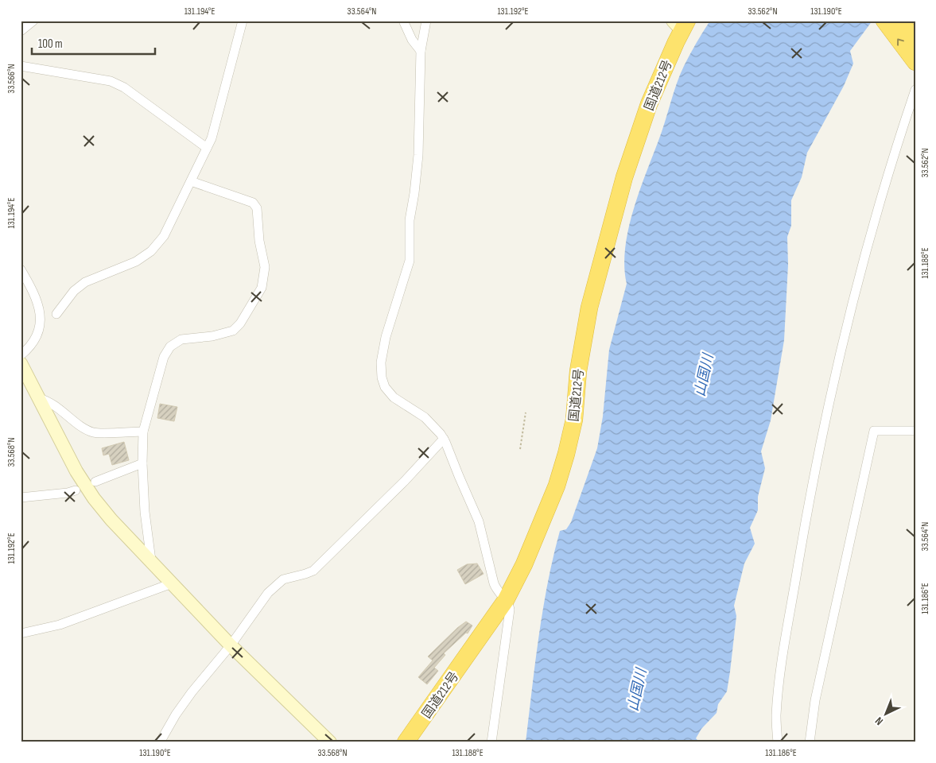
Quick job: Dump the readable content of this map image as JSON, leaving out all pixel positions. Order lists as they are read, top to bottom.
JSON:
{
  "streets": {
    "highway": ["国道212号"]
  },
  "water": ["山国川"],
  "scale_bar": "100 m",
  "north": "bottom left",
  "coordinates": [
    "131.194°E",
    "33.564°N",
    "131.192°E",
    "33.562°N",
    "131.190°E",
    "33.566°N",
    "131.188°E",
    "33.568°N",
    "131.186°E"
  ]
}
